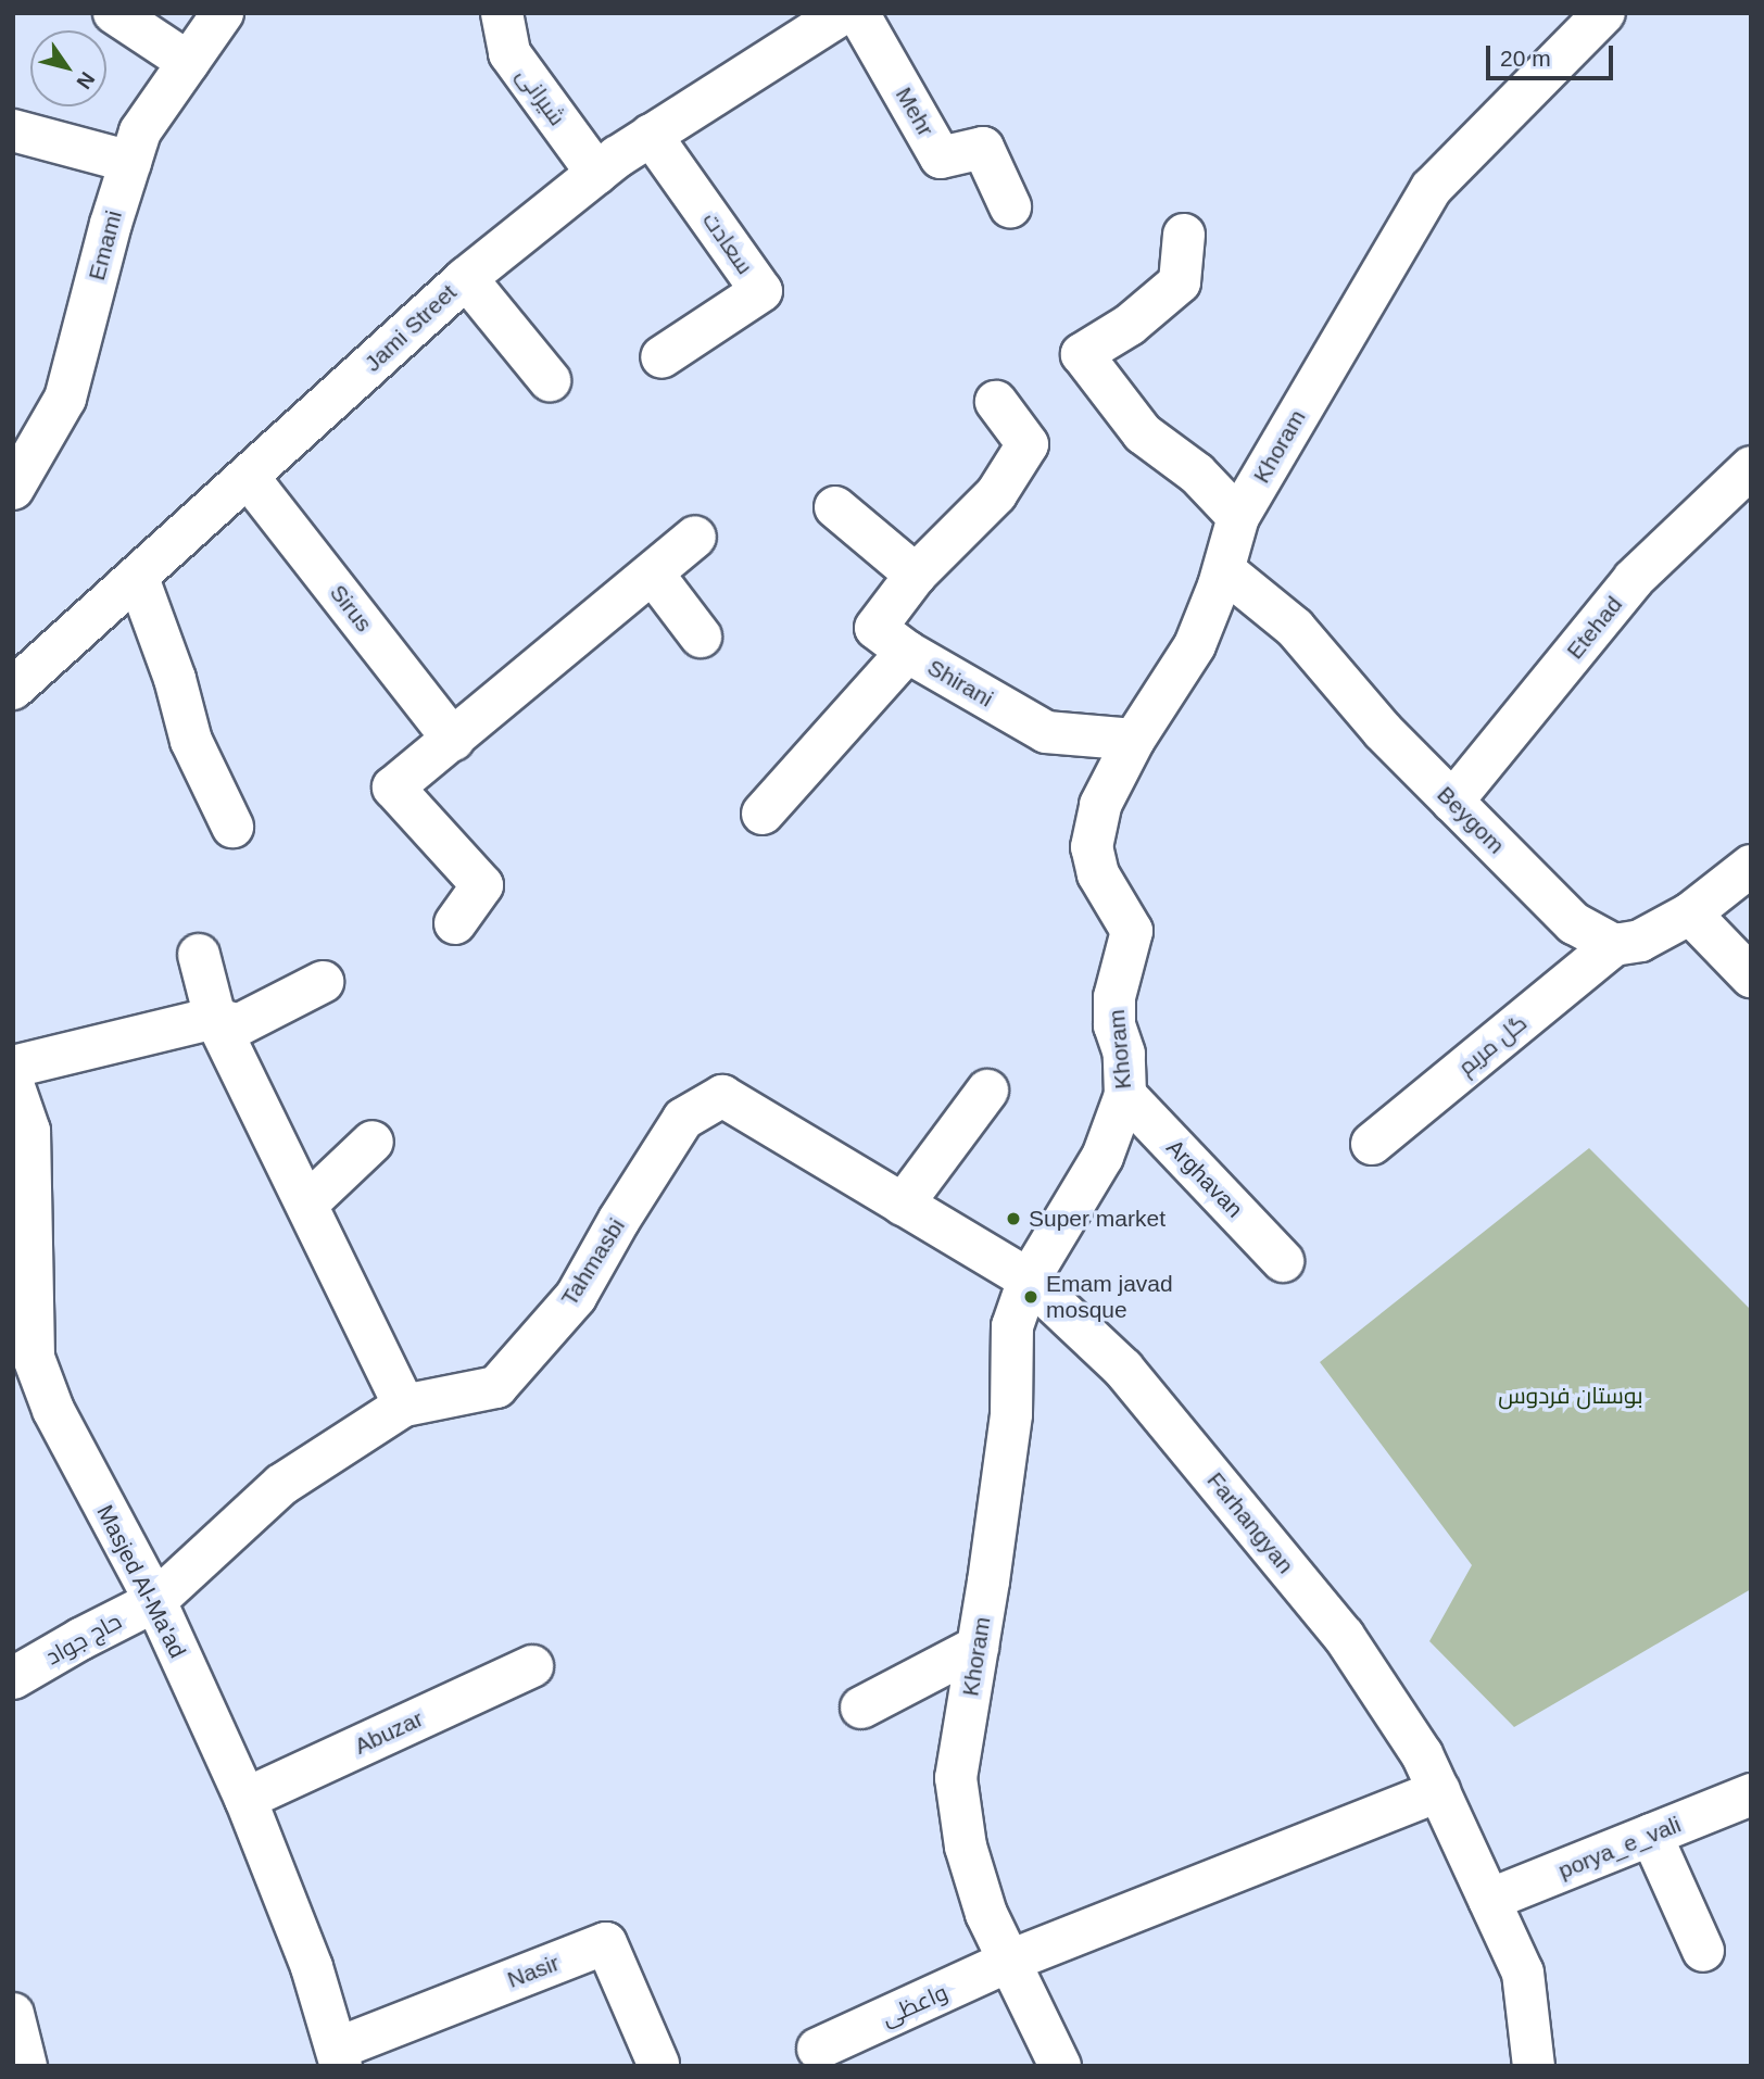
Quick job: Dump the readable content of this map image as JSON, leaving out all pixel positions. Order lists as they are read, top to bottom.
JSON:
{
  "streets": {
    "street": [
      "شیرانی",
      "Mehr",
      "سعادت",
      "Emami",
      "Jami Street",
      "Khoram",
      "Sirus",
      "Etehad",
      "Shirani",
      "Beygom",
      "گل مریم",
      "Arghavan",
      "Tahmasbi",
      "Farhangyan",
      "Masjed Al-Ma'ad",
      "حاج جواد",
      "Abuzar",
      "porya_e_vali",
      "Nasir",
      "واعظی"
    ]
  },
  "crossings": [
    ["شیرانی", "Jami Street"],
    ["سعادت", "Jami Street"],
    ["Jami Street", "Sirus"],
    ["Khoram", "Shirani"],
    ["Khoram", "Beygom"],
    ["Khoram", "Arghavan"],
    ["Khoram", "Tahmasbi"],
    ["Khoram", "Farhangyan"],
    ["Khoram", "واعظی"],
    ["Etehad", "Beygom"],
    ["Beygom", "گل مریم"],
    ["Tahmasbi", "Farhangyan"],
    ["Tahmasbi", "Masjed Al-Ma'ad"],
    ["Tahmasbi", "حاج جواد"],
    ["Farhangyan", "porya_e_vali"],
    ["Masjed Al-Ma'ad", "حاج جواد"],
    ["Masjed Al-Ma'ad", "Abuzar"],
    ["Masjed Al-Ma'ad", "Nasir"]
  ],
  "parks": ["بوستان فردوس"],
  "places": ["Super market", "Emam javad mosque"],
  "scale_bar": "20 m",
  "north": "bottom right"
}
